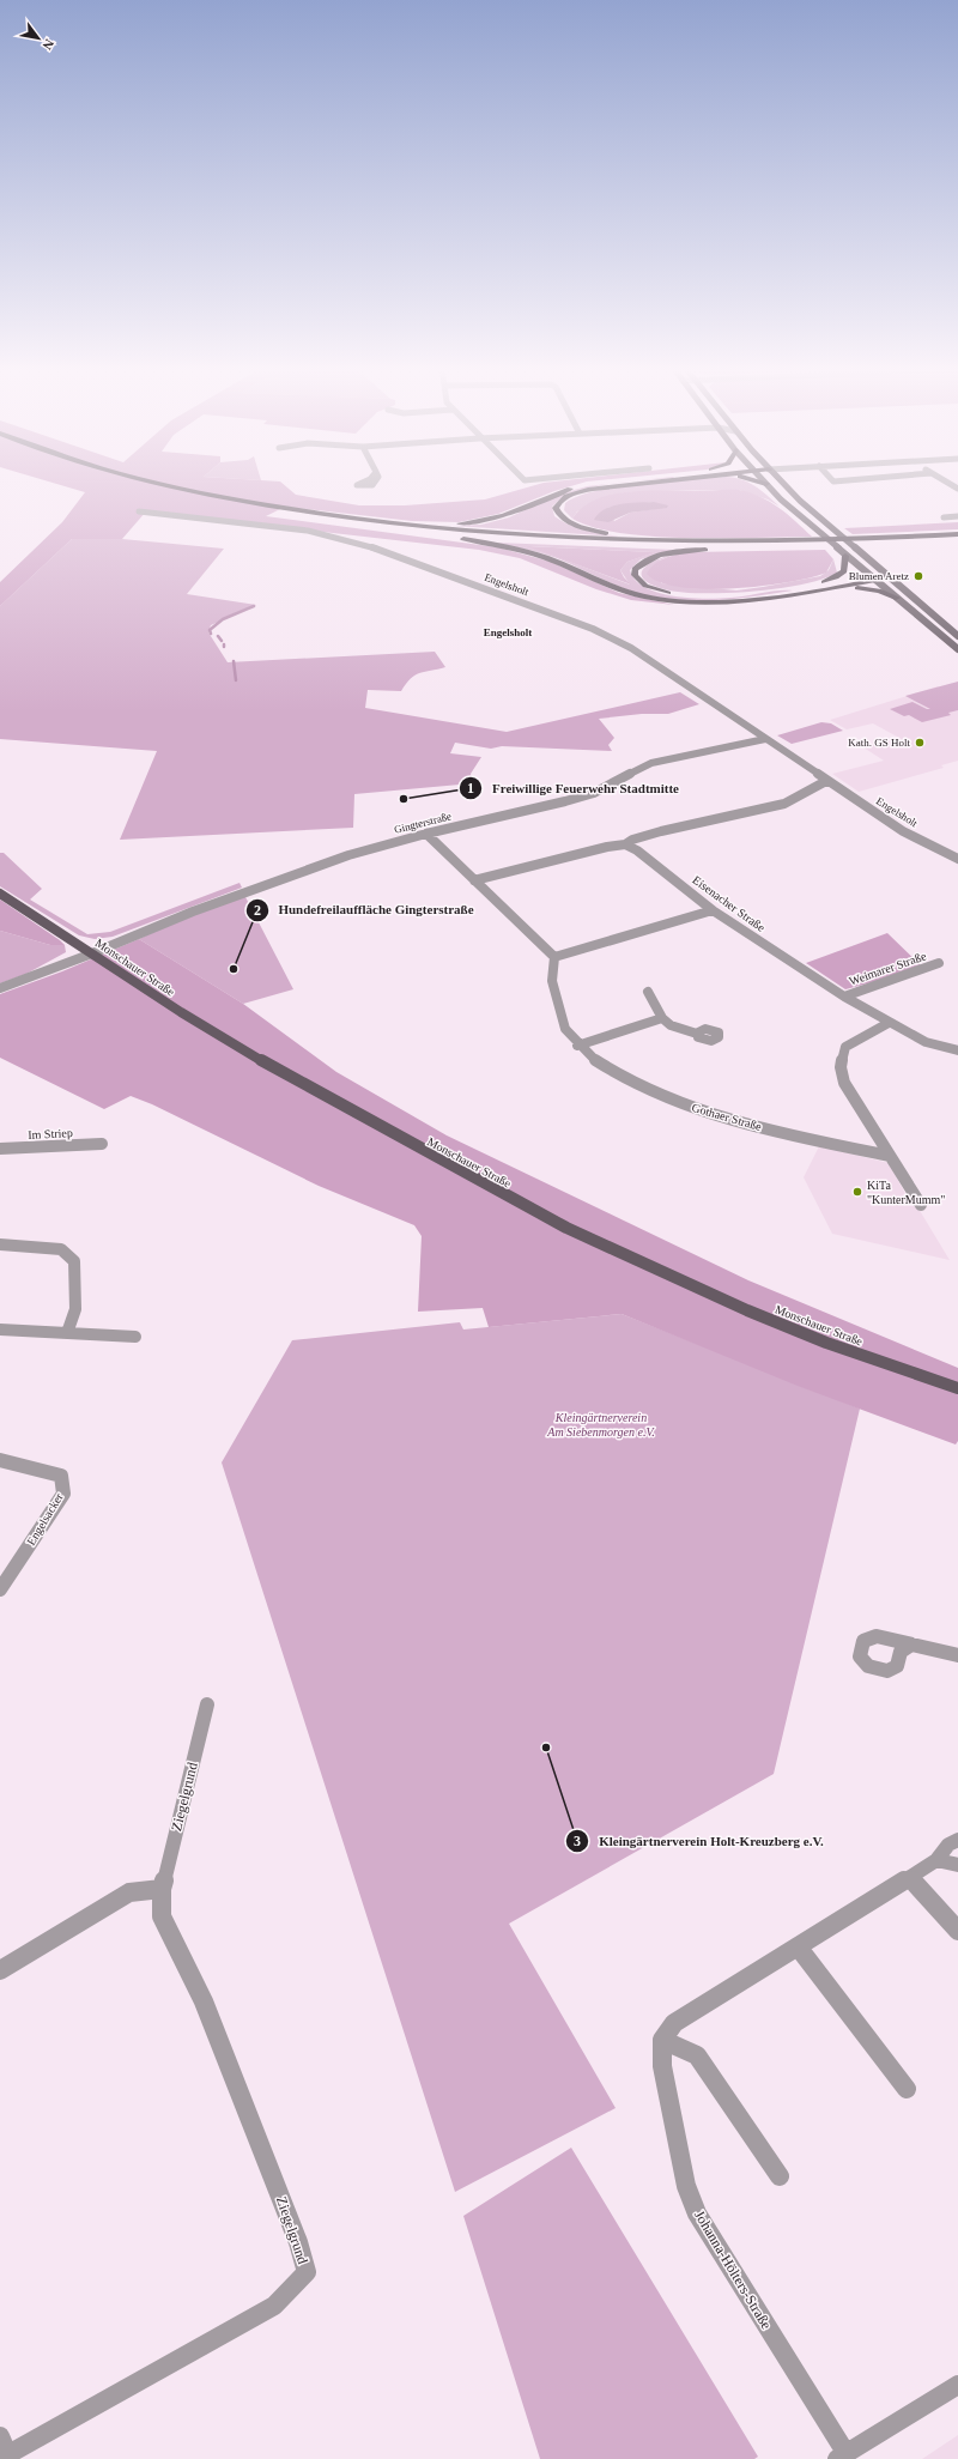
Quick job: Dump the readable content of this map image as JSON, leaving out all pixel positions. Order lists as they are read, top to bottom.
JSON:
{
  "streets": {
    "main road": ["Monschauer Straße"],
    "street": [
      "Engelsholt",
      "Gingterstraße",
      "Eisenacher Straße",
      "Weimarer Straße",
      "Gothaer Straße",
      "Im Striep",
      "Engelsacker",
      "Ziegelgrund",
      "Johanna-Hölters-Straße"
    ]
  },
  "crossings": [
    ["Engelsholt", "Gingterstraße"],
    ["Gingterstraße", "Monschauer Straße"],
    ["Eisenacher Straße", "Weimarer Straße"]
  ],
  "districts": ["Engelsholt"],
  "parks": ["Kleingärtnerverein Am Siebenmorgen e.V."],
  "places": [
    "Blumen Aretz",
    "Kath. GS Holt",
    "Freiwillige Feuerwehr Stadtmitte",
    "Hundefreilauffläche Gingterstraße",
    "KiTa \"KunterMumm\"",
    "Kleingärtnerverein Holt-Kreuzberg e.V."
  ],
  "north": "bottom right"
}
